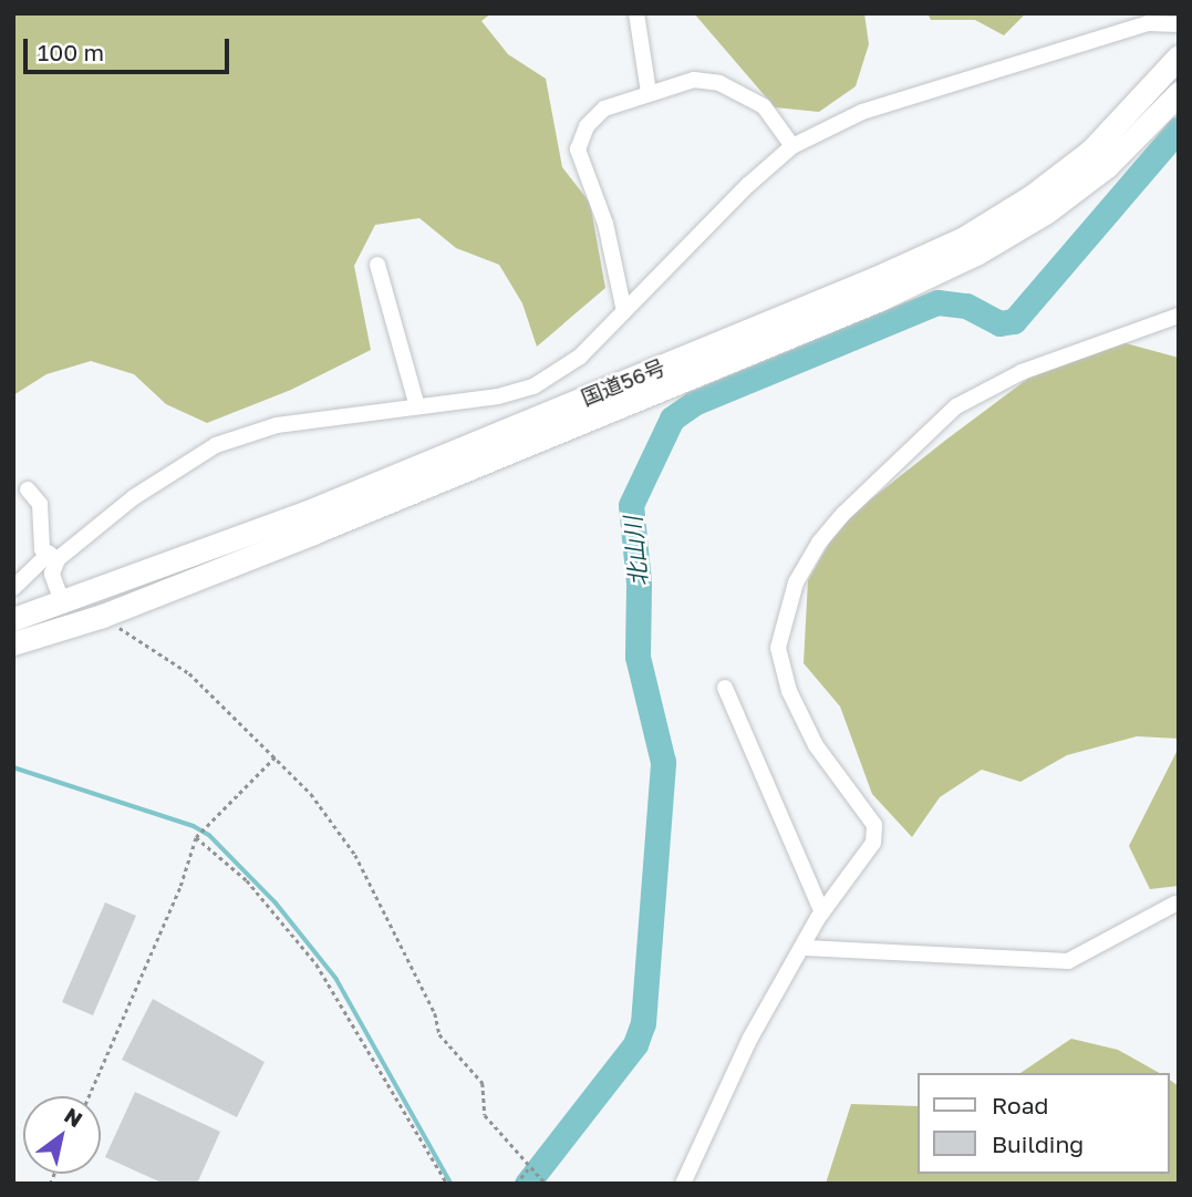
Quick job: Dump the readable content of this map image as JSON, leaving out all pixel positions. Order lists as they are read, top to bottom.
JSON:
{
  "streets": {
    "highway": ["国道56号"]
  },
  "water": ["北山川"],
  "legend": ["Road", "Building"],
  "scale_bar": "100 m",
  "north": "top right"
}
